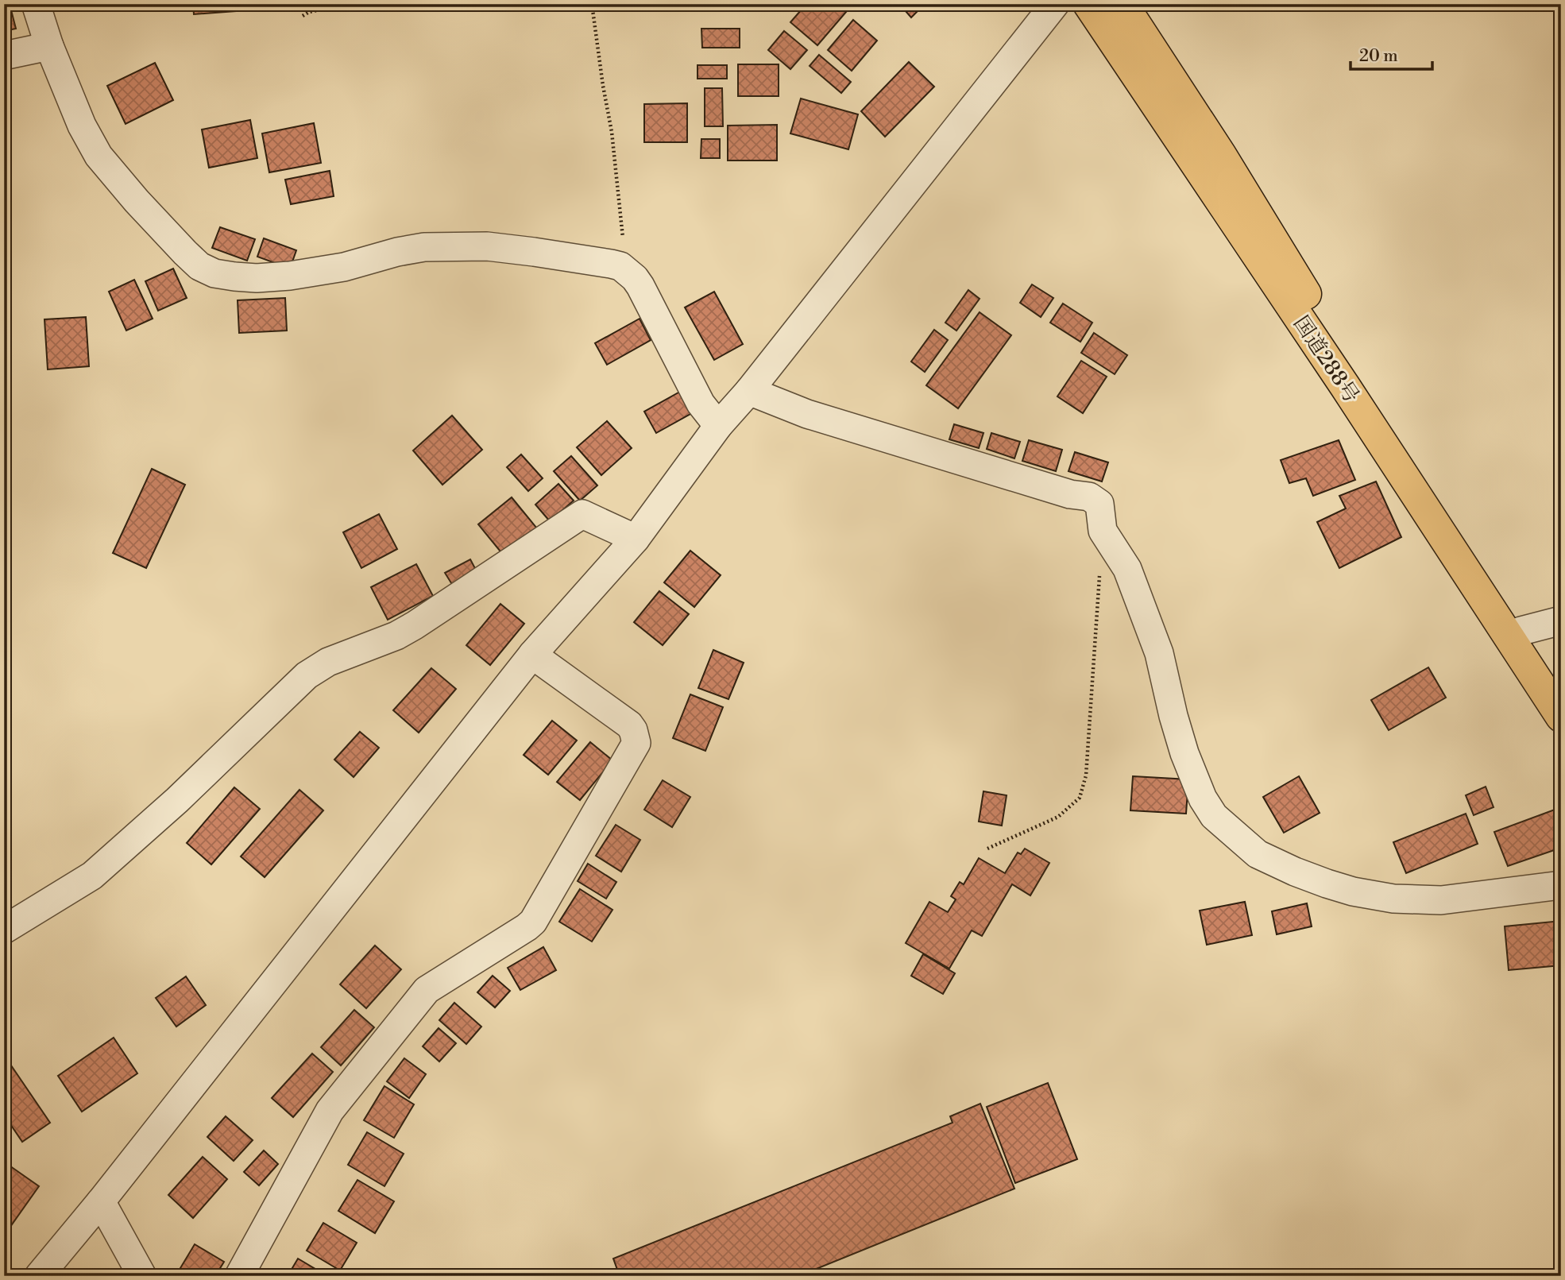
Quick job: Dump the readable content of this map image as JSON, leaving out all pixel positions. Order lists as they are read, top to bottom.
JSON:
{
  "streets": {
    "highway": ["国道288号"]
  },
  "scale_bar": "20 m"
}
